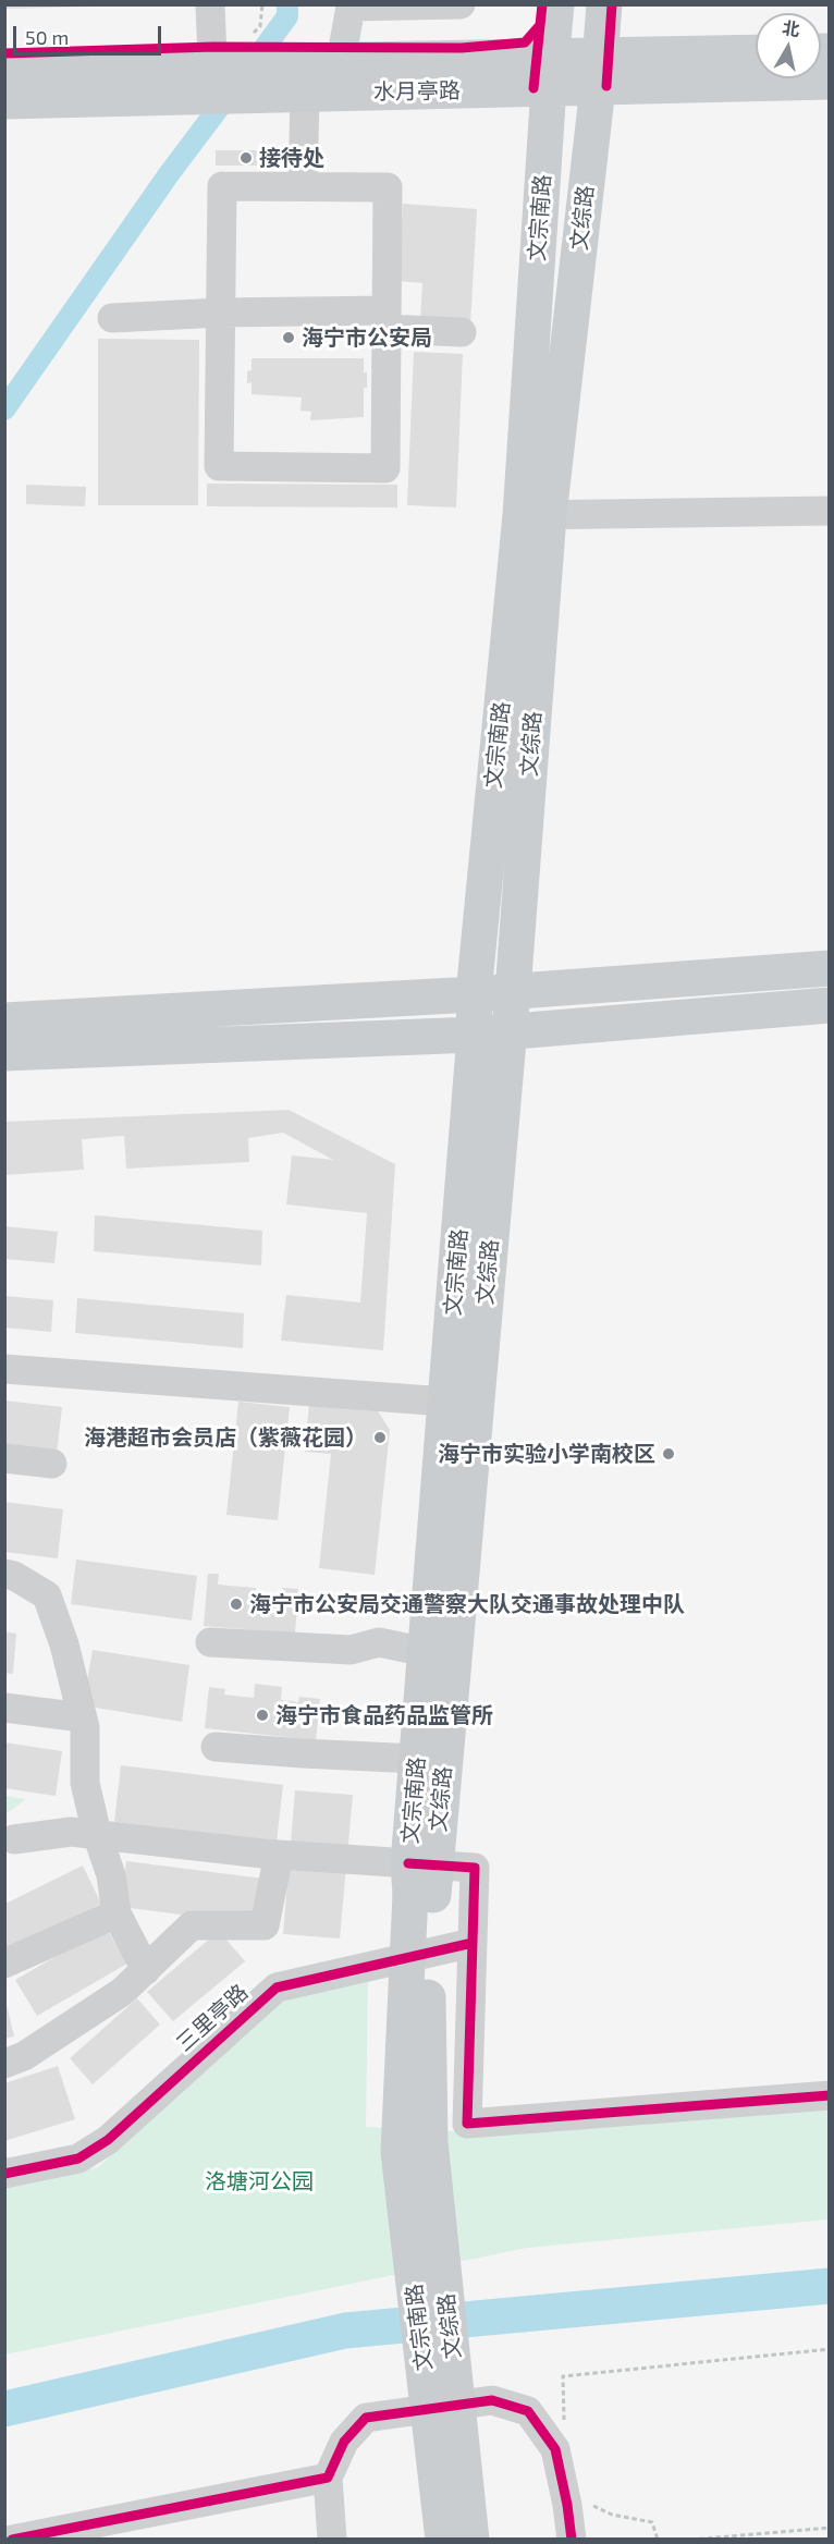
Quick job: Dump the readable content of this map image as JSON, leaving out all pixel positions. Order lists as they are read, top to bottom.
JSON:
{
  "streets": {
    "main road": ["水月亭路", "文宗南路", "文综路"],
    "street": ["三里亭路"]
  },
  "crossings": [
    ["水月亭路", "文宗南路"],
    ["水月亭路", "文综路"],
    ["文宗南路", "文综路"]
  ],
  "parks": ["洛塘河公园"],
  "places": [
    "接待处",
    "海宁市公安局",
    "海港超市会员店（紫薇花园）",
    "海宁市实验小学南校区",
    "海宁市公安局交通警察大队交通事故处理中队",
    "海宁市食品药品监管所"
  ],
  "scale_bar": "50 m",
  "north": "top"
}
